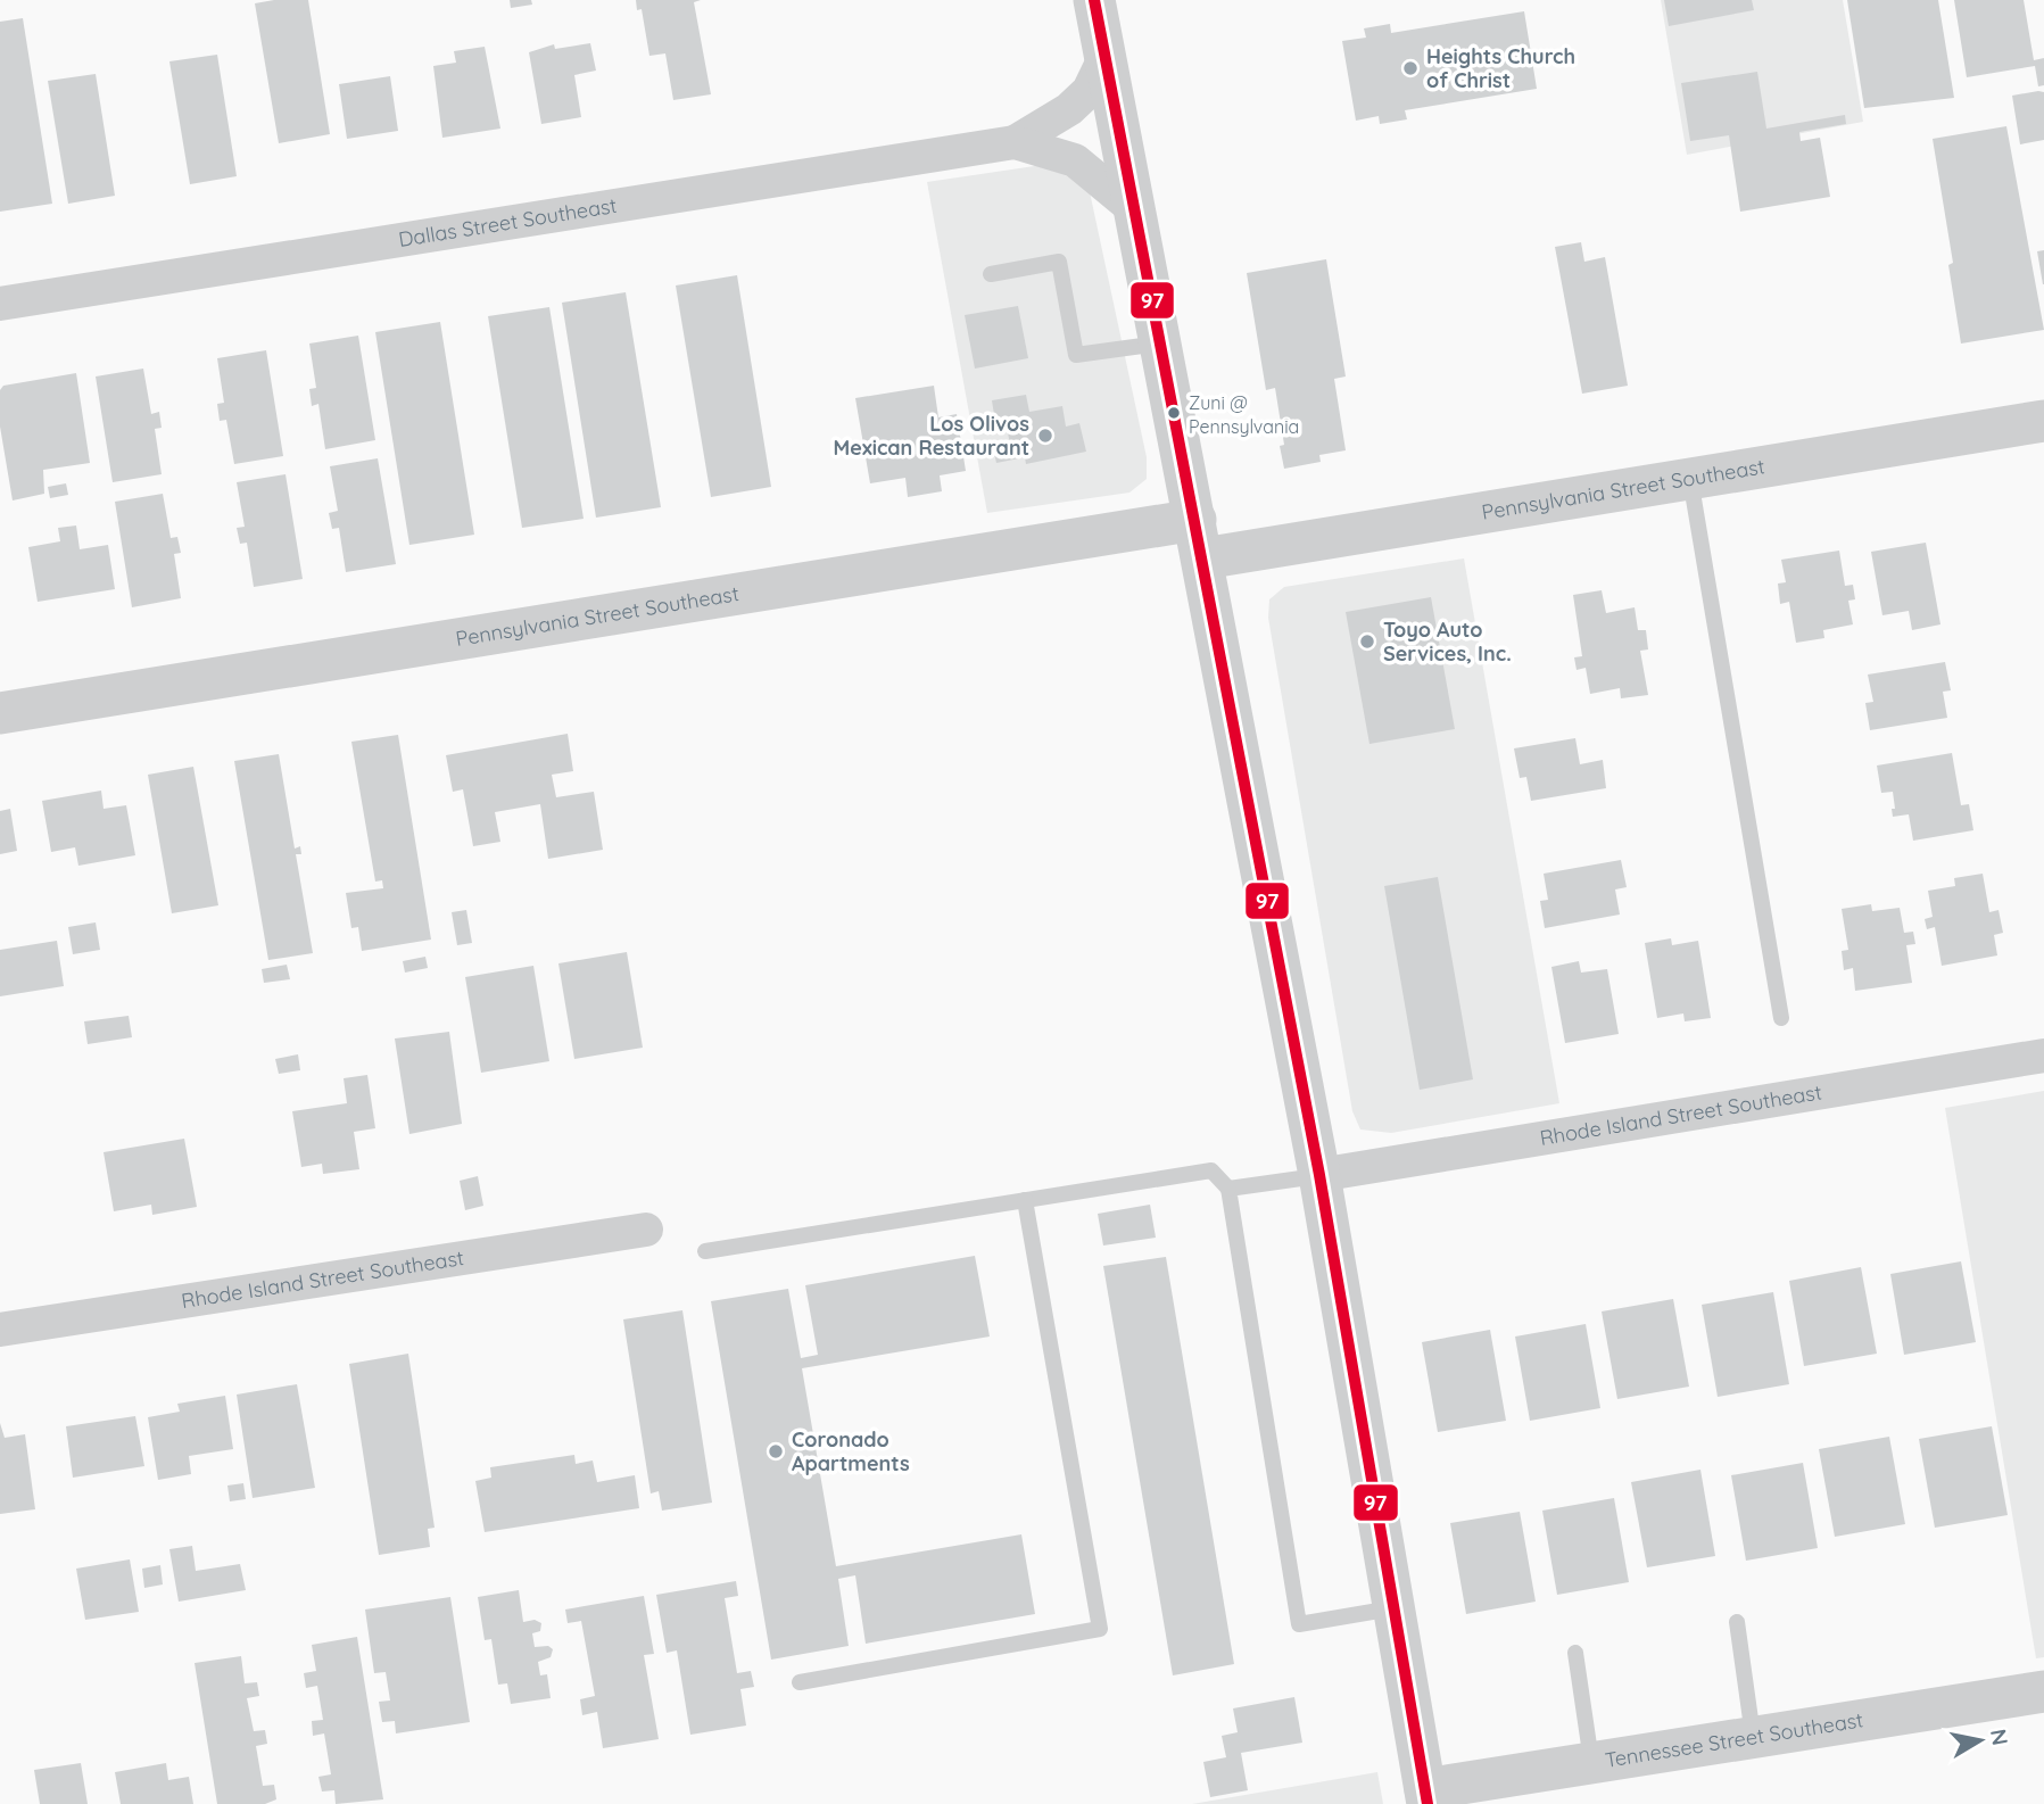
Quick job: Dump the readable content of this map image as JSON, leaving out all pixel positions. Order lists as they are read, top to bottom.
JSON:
{
  "streets": {
    "street": [
      "Dallas Street Southeast",
      "Pennsylvania Street Southeast",
      "Rhode Island Street Southeast",
      "Tennessee Street Southeast"
    ]
  },
  "places": [
    "Heights Church of Christ",
    "Zuni @ Pennsylvania",
    "Los Olivos Mexican Restaurant",
    "Toyo Auto Services, Inc.",
    "Coronado Apartments"
  ],
  "lines": ["transit line 97"],
  "north": "right"
}
